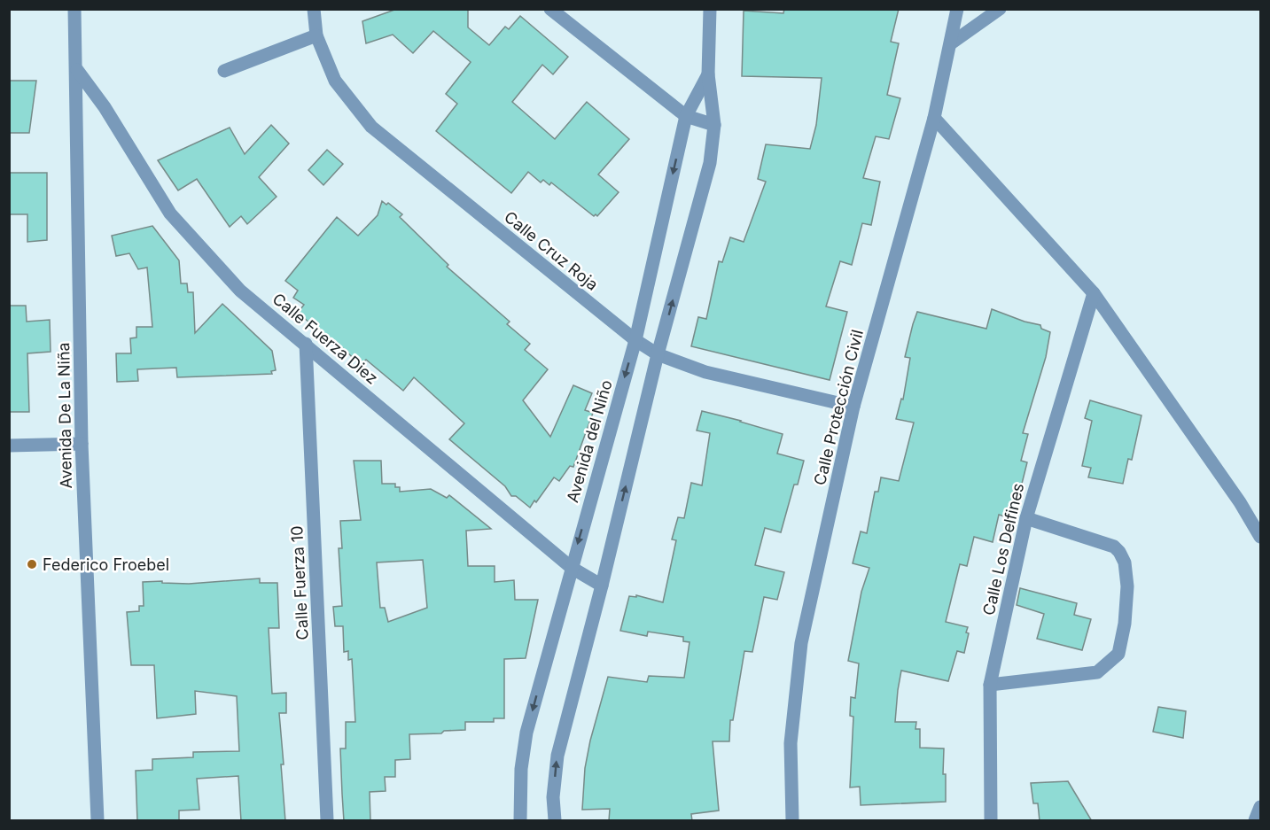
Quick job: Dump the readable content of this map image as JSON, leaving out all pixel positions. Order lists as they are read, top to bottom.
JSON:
{
  "streets": {
    "street": [
      "Calle Cruz Roja",
      "Calle Fuerza Diez",
      "Calle Protección Civil",
      "Avenida De La Niña",
      "Avenida del Niño",
      "Calle Los Delfines",
      "Calle Fuerza 10"
    ]
  },
  "crossings": [
    ["Calle Cruz Roja", "Calle Protección Civil"],
    ["Calle Cruz Roja", "Avenida del Niño"],
    ["Calle Fuerza Diez", "Avenida De La Niña"],
    ["Calle Fuerza Diez", "Avenida del Niño"],
    ["Calle Fuerza Diez", "Calle Fuerza 10"]
  ],
  "places": ["Federico Froebel"]
}
